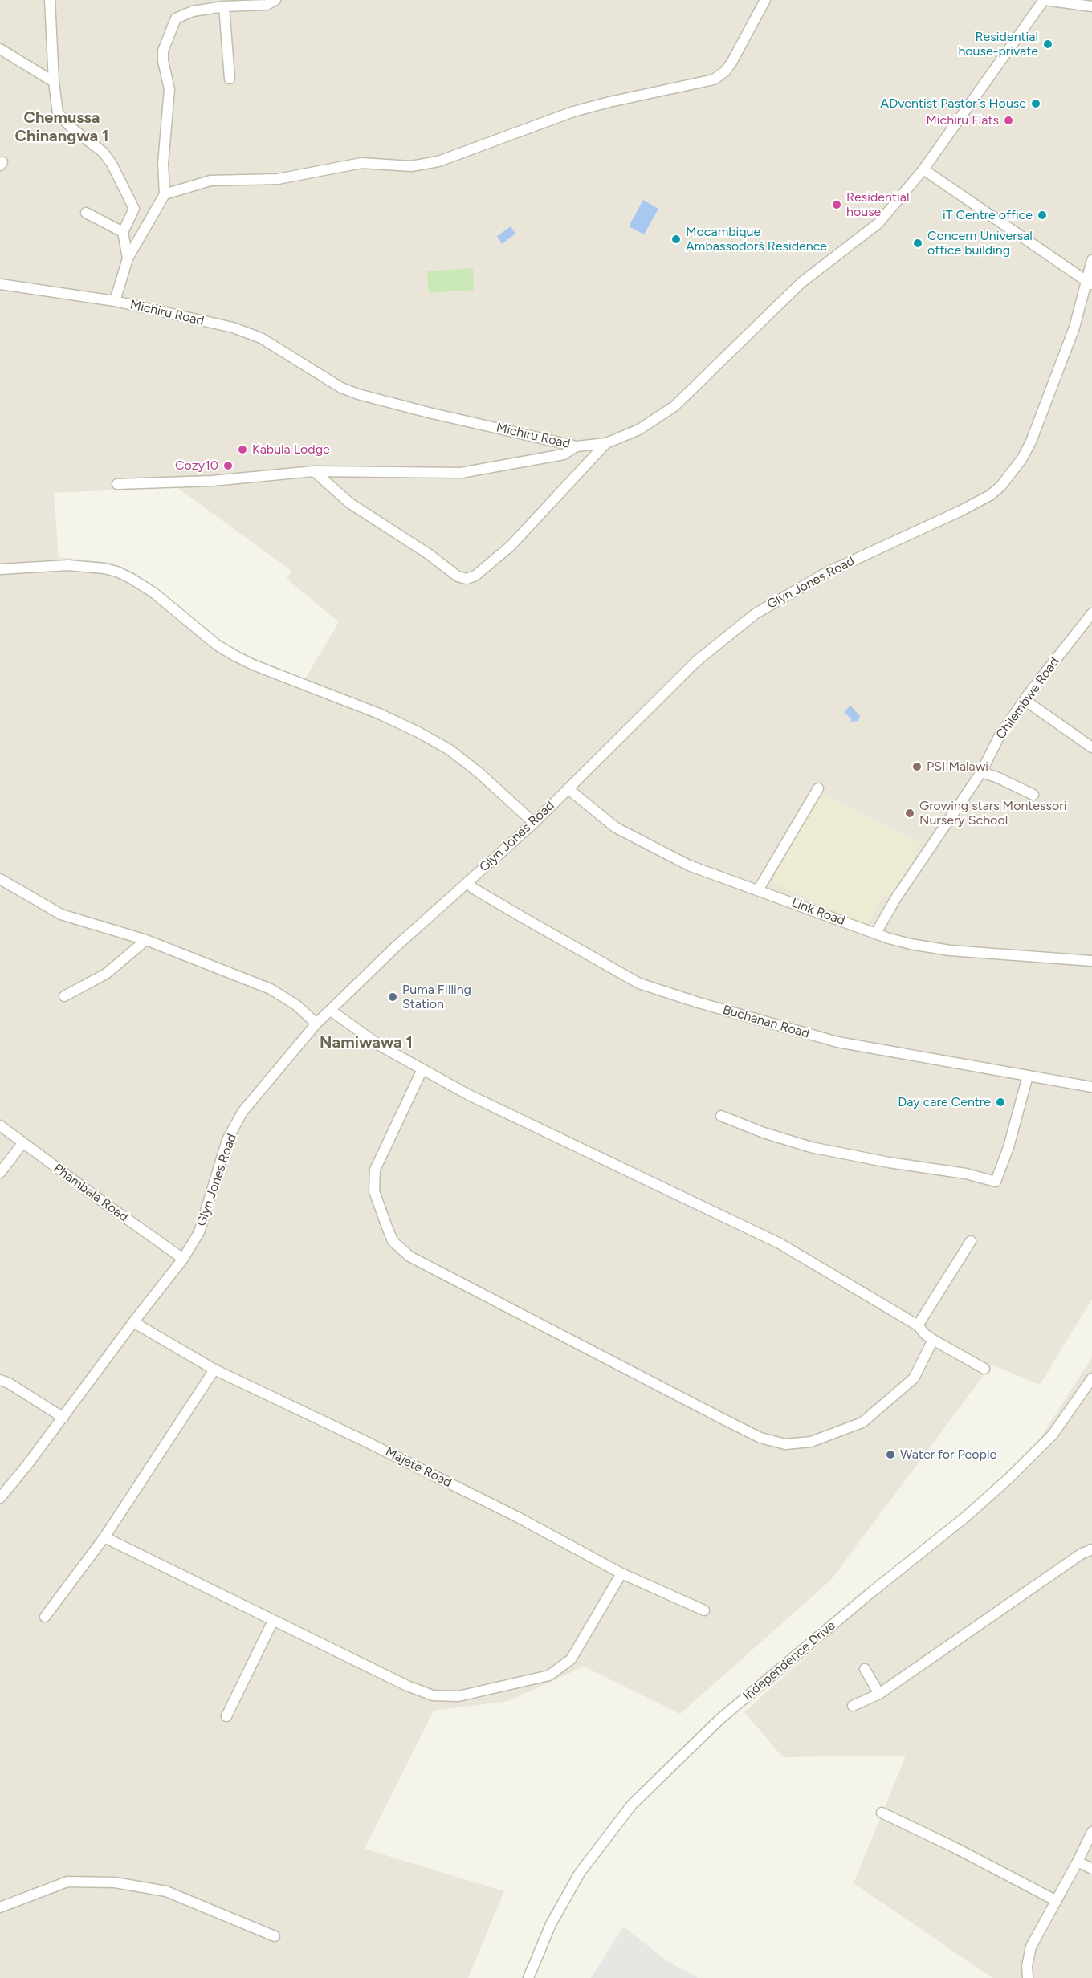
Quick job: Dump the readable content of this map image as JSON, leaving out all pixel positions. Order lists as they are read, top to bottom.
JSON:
{
  "streets": {
    "street": [
      "Michiru Road",
      "Glyn Jones Road",
      "Chilembwe Road",
      "Link Road",
      "Buchanan Road",
      "Phambala Road",
      "Majete Road",
      "Independence Drive"
    ]
  },
  "crossings": [
    ["Glyn Jones Road", "Link Road"],
    ["Glyn Jones Road", "Buchanan Road"],
    ["Glyn Jones Road", "Phambala Road"],
    ["Glyn Jones Road", "Majete Road"],
    ["Chilembwe Road", "Link Road"]
  ],
  "districts": ["Chemussa Chinangwa 1", "Namiwawa 1"],
  "places": [
    "Residential house-private",
    "ADventist Pastor´s House",
    "Michiru Flats",
    "Residential house",
    "iT Centre office",
    "Mocambique Ambassodorś Residence",
    "Concern Universal office building",
    "Kabula Lodge",
    "Cozy10",
    "PSI Malawi",
    "Growing stars Montessori Nursery School",
    "Puma FIlling Station",
    "Day care Centre",
    "Water for People"
  ]
}
